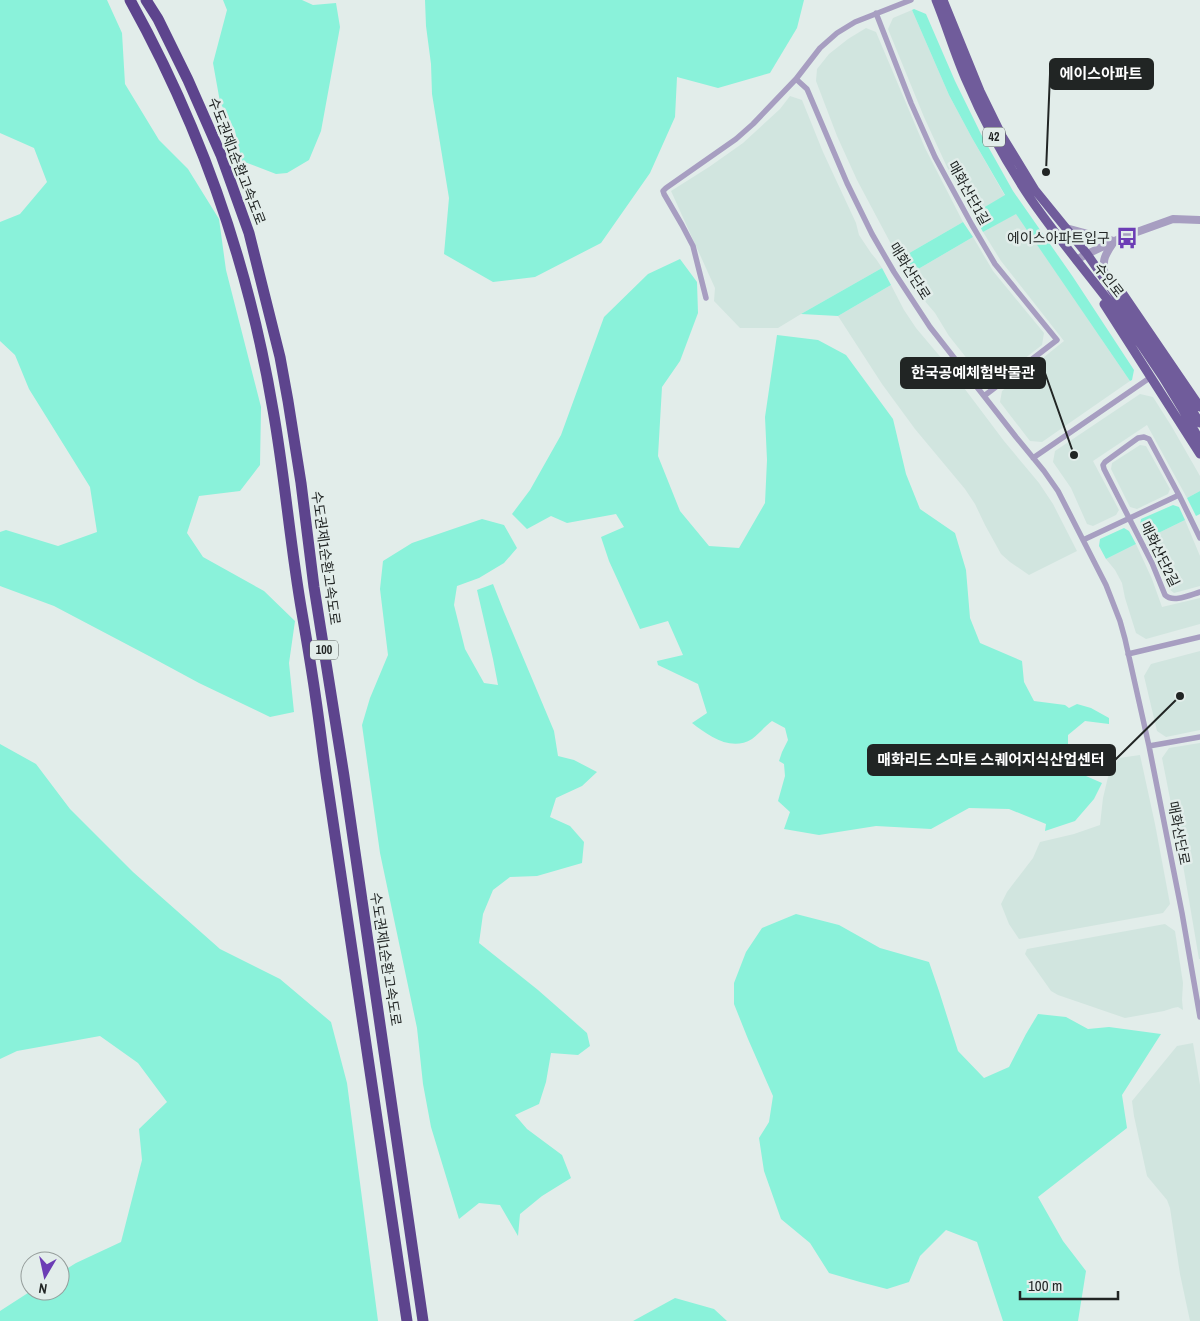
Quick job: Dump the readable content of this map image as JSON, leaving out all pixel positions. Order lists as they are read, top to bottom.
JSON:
{
  "streets": {
    "highway": ["수도권제1순환고속도로", "100"],
    "main road": ["42", "수인로"],
    "street": ["매화산단1길", "매화산단로", "매화산단2길"]
  },
  "crossings": [
    ["매화산단1길", "매화산단로"],
    ["매화산단로", "매화산단2길"]
  ],
  "places": {
    "other": ["에이스아파트", "한국공예체험박물관", "매화리드 스마트 스퀘어지식산업센터"],
    "bus stop": ["에이스아파트입구"]
  },
  "scale_bar": "100 m",
  "north": "bottom"
}
